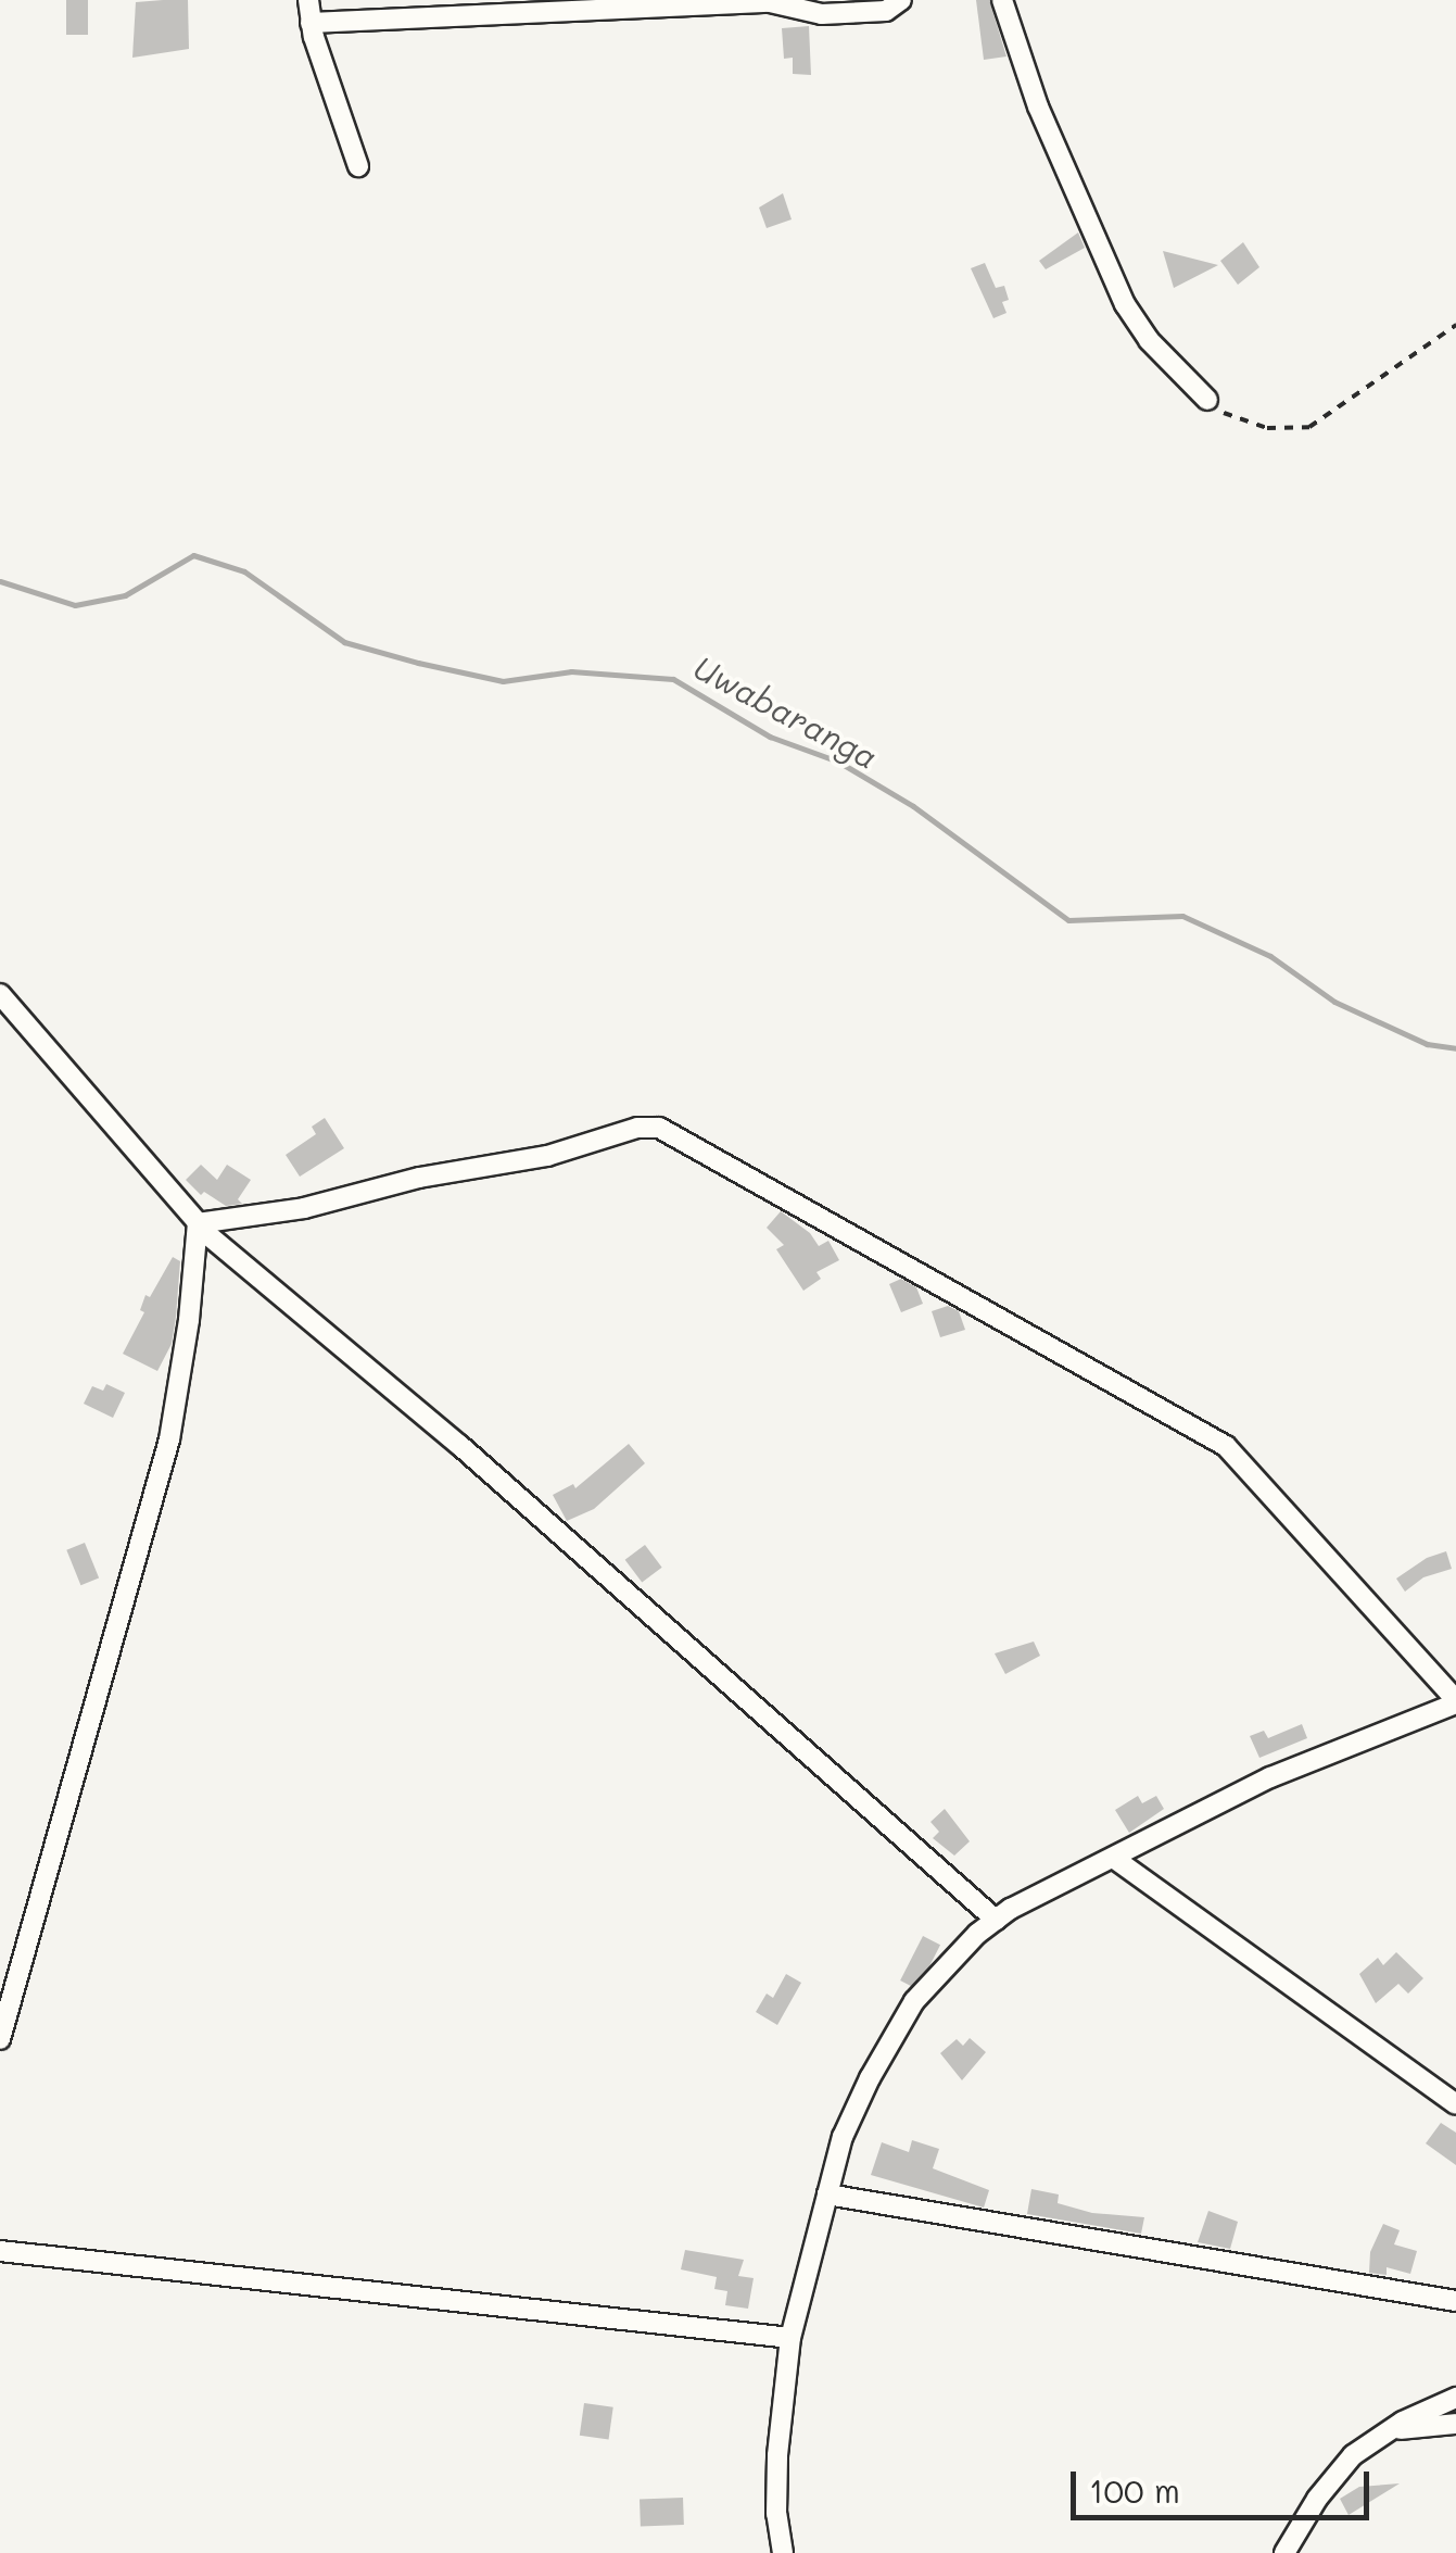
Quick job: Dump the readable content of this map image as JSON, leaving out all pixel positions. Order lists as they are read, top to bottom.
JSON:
{
  "water": ["Uwabaranga"],
  "scale_bar": "100 m"
}
